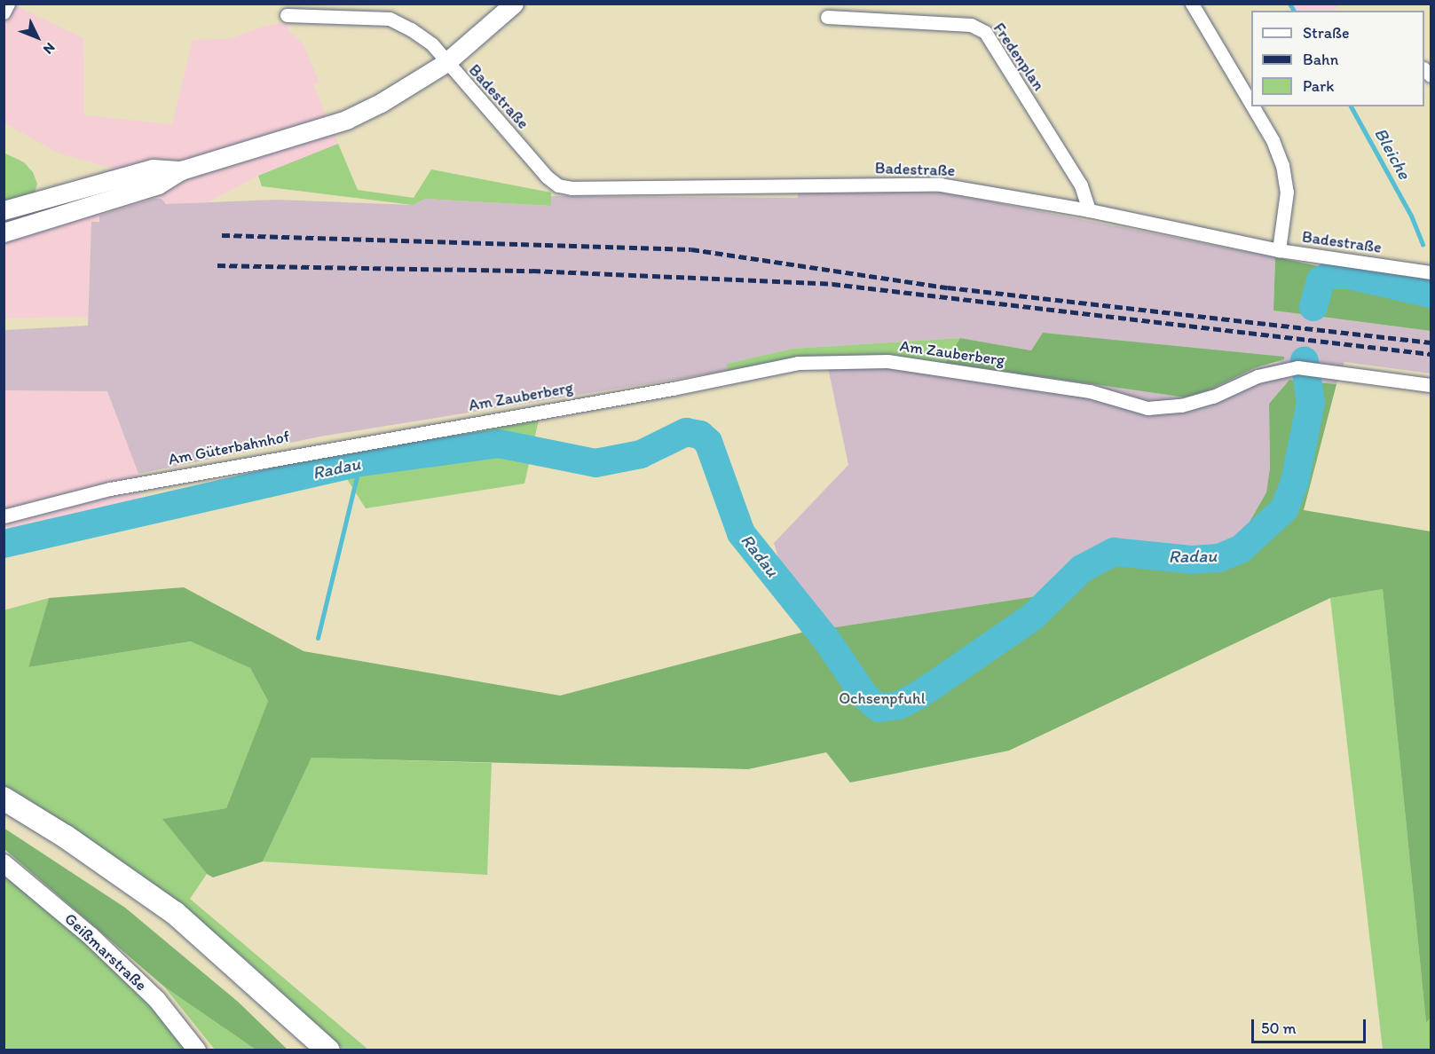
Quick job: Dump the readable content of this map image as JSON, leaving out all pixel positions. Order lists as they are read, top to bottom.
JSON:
{
  "streets": {
    "street": [
      "Fredenplan",
      "Badestraße",
      "Am Zauberberg",
      "Am Güterbahnhof",
      "Geißmarstraße"
    ]
  },
  "crossings": [
    ["Fredenplan", "Badestraße"],
    ["Am Zauberberg", "Am Güterbahnhof"]
  ],
  "water": ["Bleiche", "Radau"],
  "parks": ["Ochsenpfuhl"],
  "legend": ["Straße", "Bahn", "Park"],
  "scale_bar": "50 m",
  "north": "bottom right"
}
